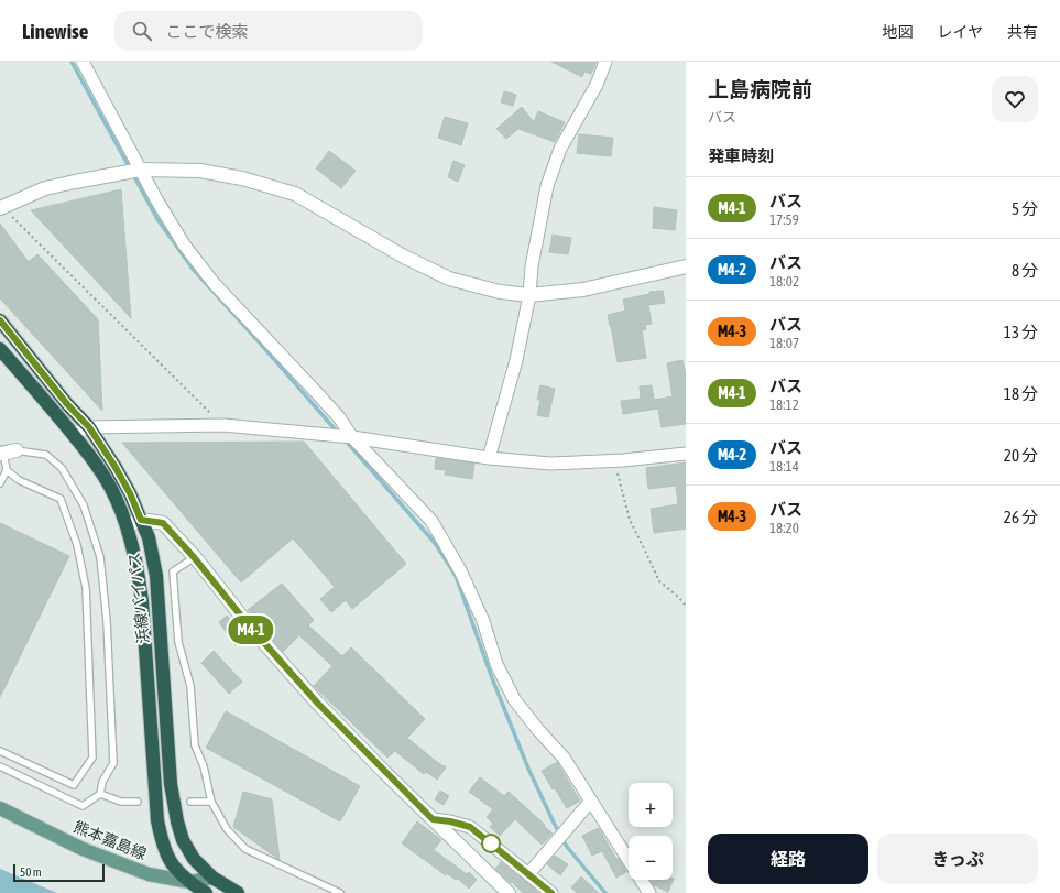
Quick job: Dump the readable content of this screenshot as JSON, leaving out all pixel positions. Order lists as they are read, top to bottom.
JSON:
{
  "streets": {
    "highway": ["浜線バイパス"],
    "main road": ["熊本嘉島線"]
  },
  "crossings": [
    ["浜線バイパス", "熊本嘉島線"]
  ],
  "lines": ["bus line M4-1"],
  "scale_bar": "50 m",
  "page": {
    "header": "Linewise",
    "search": "ここで検索",
    "nav": ["地図", "レイヤ", "共有"],
    "on_map": "M4-1",
    "heading": [
      ["上島病院前", "バス"],
      "発車時刻"
    ],
    "list": [
      {
        "mark": "M4-1",
        "name": "バス",
        "note": "17:59",
        "value": "5 分"
      },
      {
        "mark": "M4-2",
        "name": "バス",
        "note": "18:02",
        "value": "8 分"
      },
      {
        "mark": "M4-3",
        "name": "バス",
        "note": "18:07",
        "value": "13 分"
      },
      {
        "mark": "M4-1",
        "name": "バス",
        "note": "18:12",
        "value": "18 分"
      },
      {
        "mark": "M4-2",
        "name": "バス",
        "note": "18:14",
        "value": "20 分"
      },
      {
        "mark": "M4-3",
        "name": "バス",
        "note": "18:20",
        "value": "26 分"
      }
    ],
    "map_buttons": ["+", "−"],
    "buttons": ["経路", "きっぷ"],
    "scale": "50 m"
  }
}
